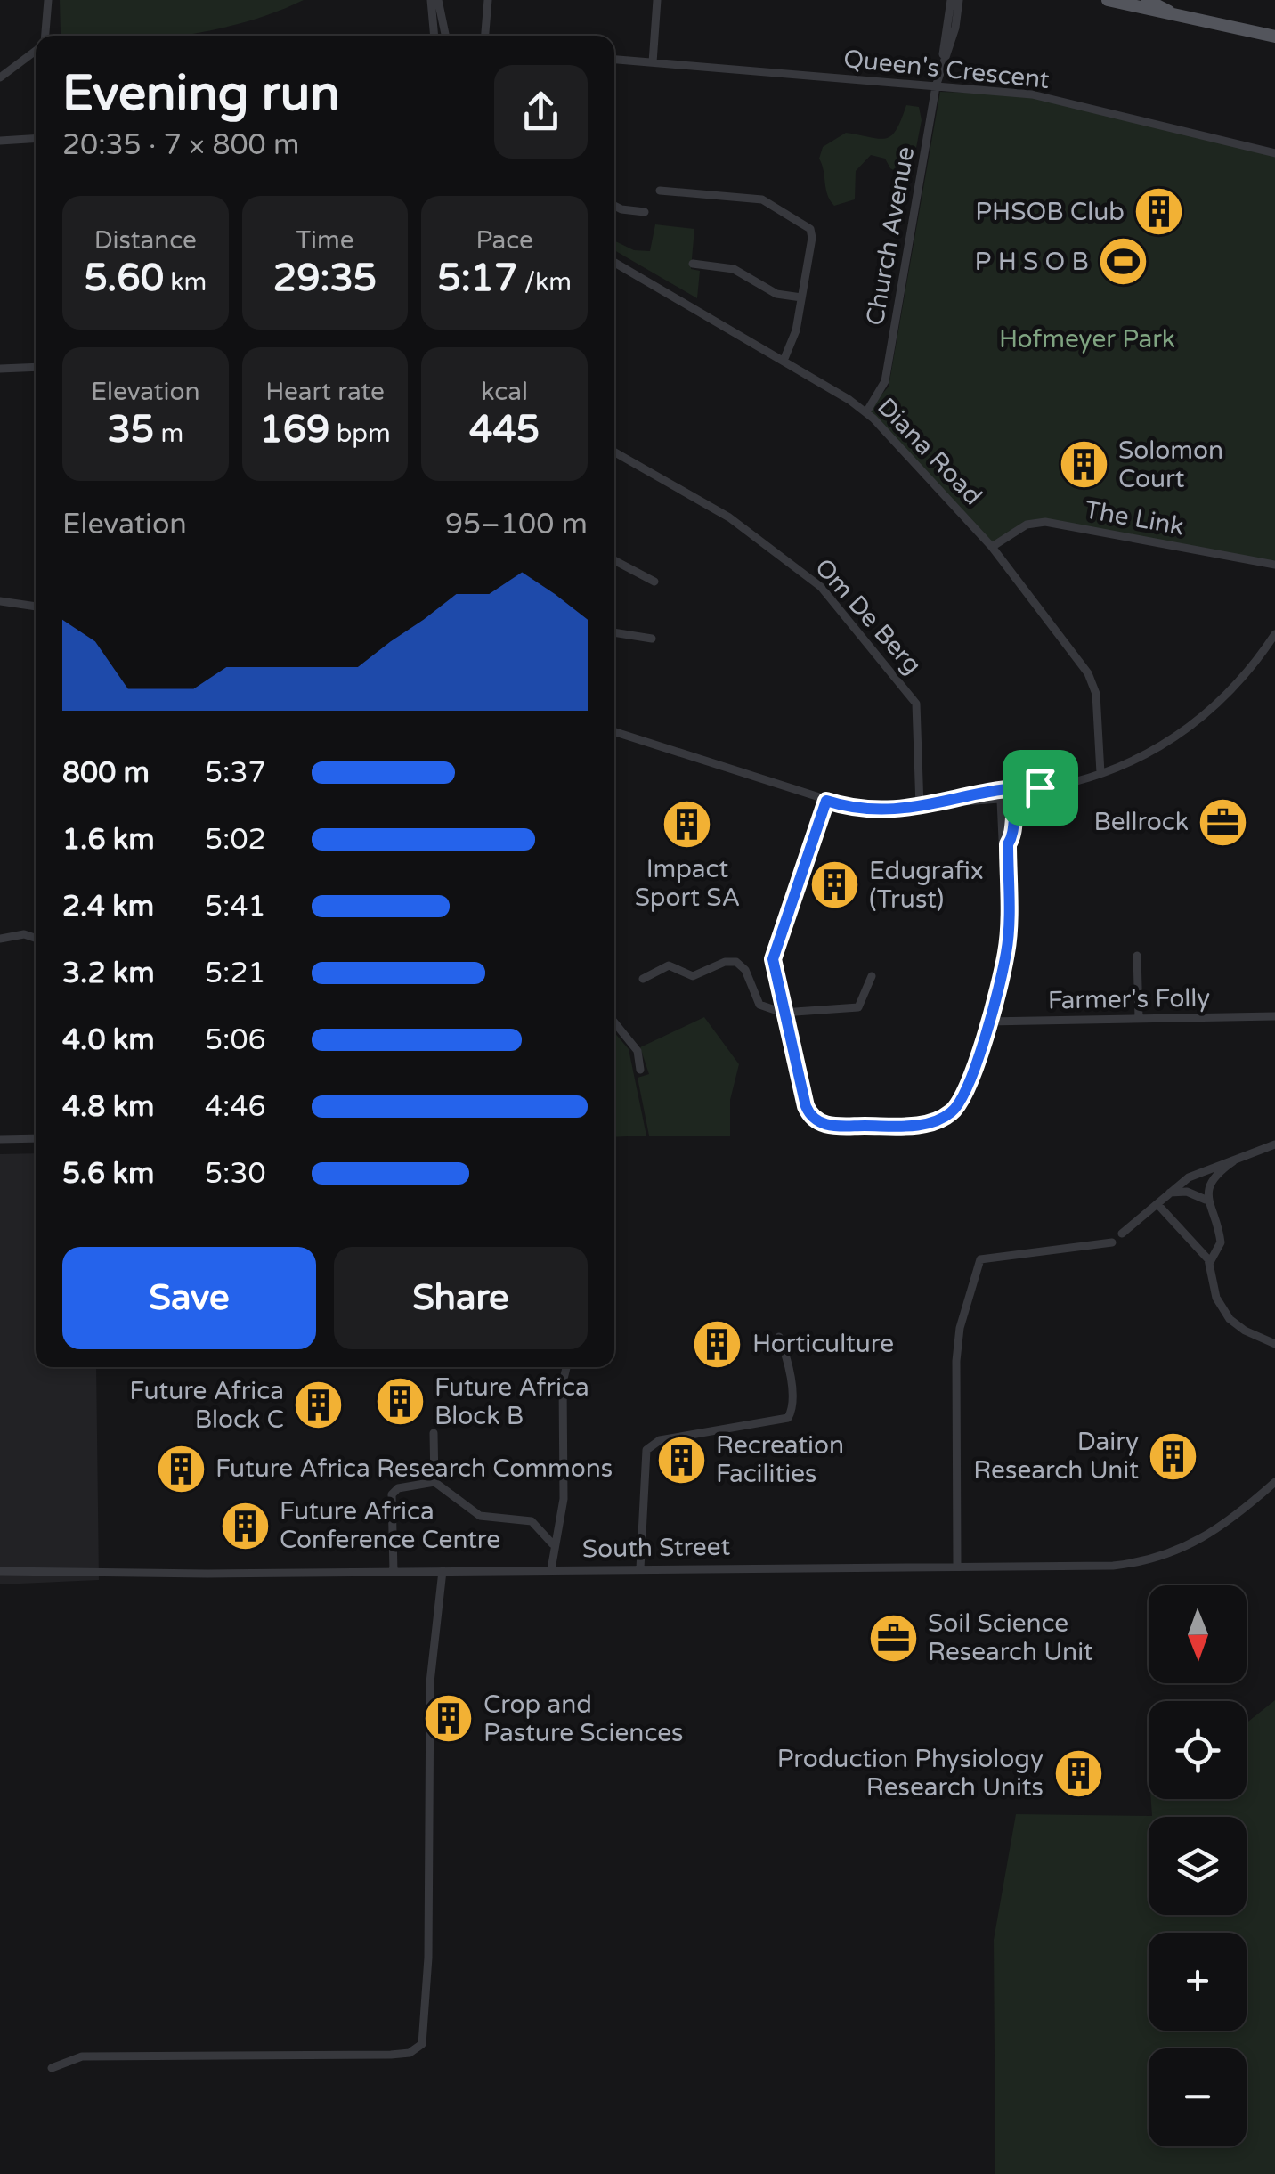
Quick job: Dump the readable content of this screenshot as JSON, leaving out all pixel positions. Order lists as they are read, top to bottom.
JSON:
{
  "streets": {
    "street": [
      "Queen's Crescent",
      "Church Avenue",
      "Diana Road",
      "The Link",
      "Om De Berg",
      "Farmer's Folly",
      "South Street"
    ]
  },
  "crossings": [
    ["Queen's Crescent", "Church Avenue"],
    ["Church Avenue", "Diana Road"],
    ["Diana Road", "The Link"]
  ],
  "parks": ["Hofmeyer Park"],
  "places": {
    "building": [
      "PHSOB Club",
      "Solomon Court",
      "Impact Sport SA",
      "Edugrafix (Trust)",
      "Horticulture",
      "Future Africa Block B",
      "Future Africa Block C",
      "Dairy Research Unit",
      "Recreation Facilities",
      "Future Africa Research Commons",
      "Future Africa Conference Centre",
      "Crop and Pasture Sciences",
      "Production Physiology Research Units"
    ],
    "sports": ["P H S O B"],
    "office": ["Bellrock", "Soil Science Research Unit"]
  },
  "north": "bottom",
  "page": {
    "heading": ["Evening run", "20:35 · 7 × 800 m"],
    "stats": [
      ["Distance", "5.60 km"],
      ["Time", "29:35"],
      ["Pace", "5:17 /km"],
      ["Elevation", "35 m"],
      ["Heart rate", "169 bpm"],
      ["kcal", "445"]
    ],
    "chart": ["Elevation", "95–100 m"],
    "list": [
      {
        "name": "800 m",
        "note": "5:37"
      },
      {
        "name": "1.6 km",
        "note": "5:02"
      },
      {
        "name": "2.4 km",
        "note": "5:41"
      },
      {
        "name": "3.2 km",
        "note": "5:21"
      },
      {
        "name": "4.0 km",
        "note": "5:06"
      },
      {
        "name": "4.8 km",
        "note": "4:46"
      },
      {
        "name": "5.6 km",
        "note": "5:30"
      }
    ],
    "buttons": ["Save", "Share"],
    "map_buttons": ["+", "−"]
  }
}
